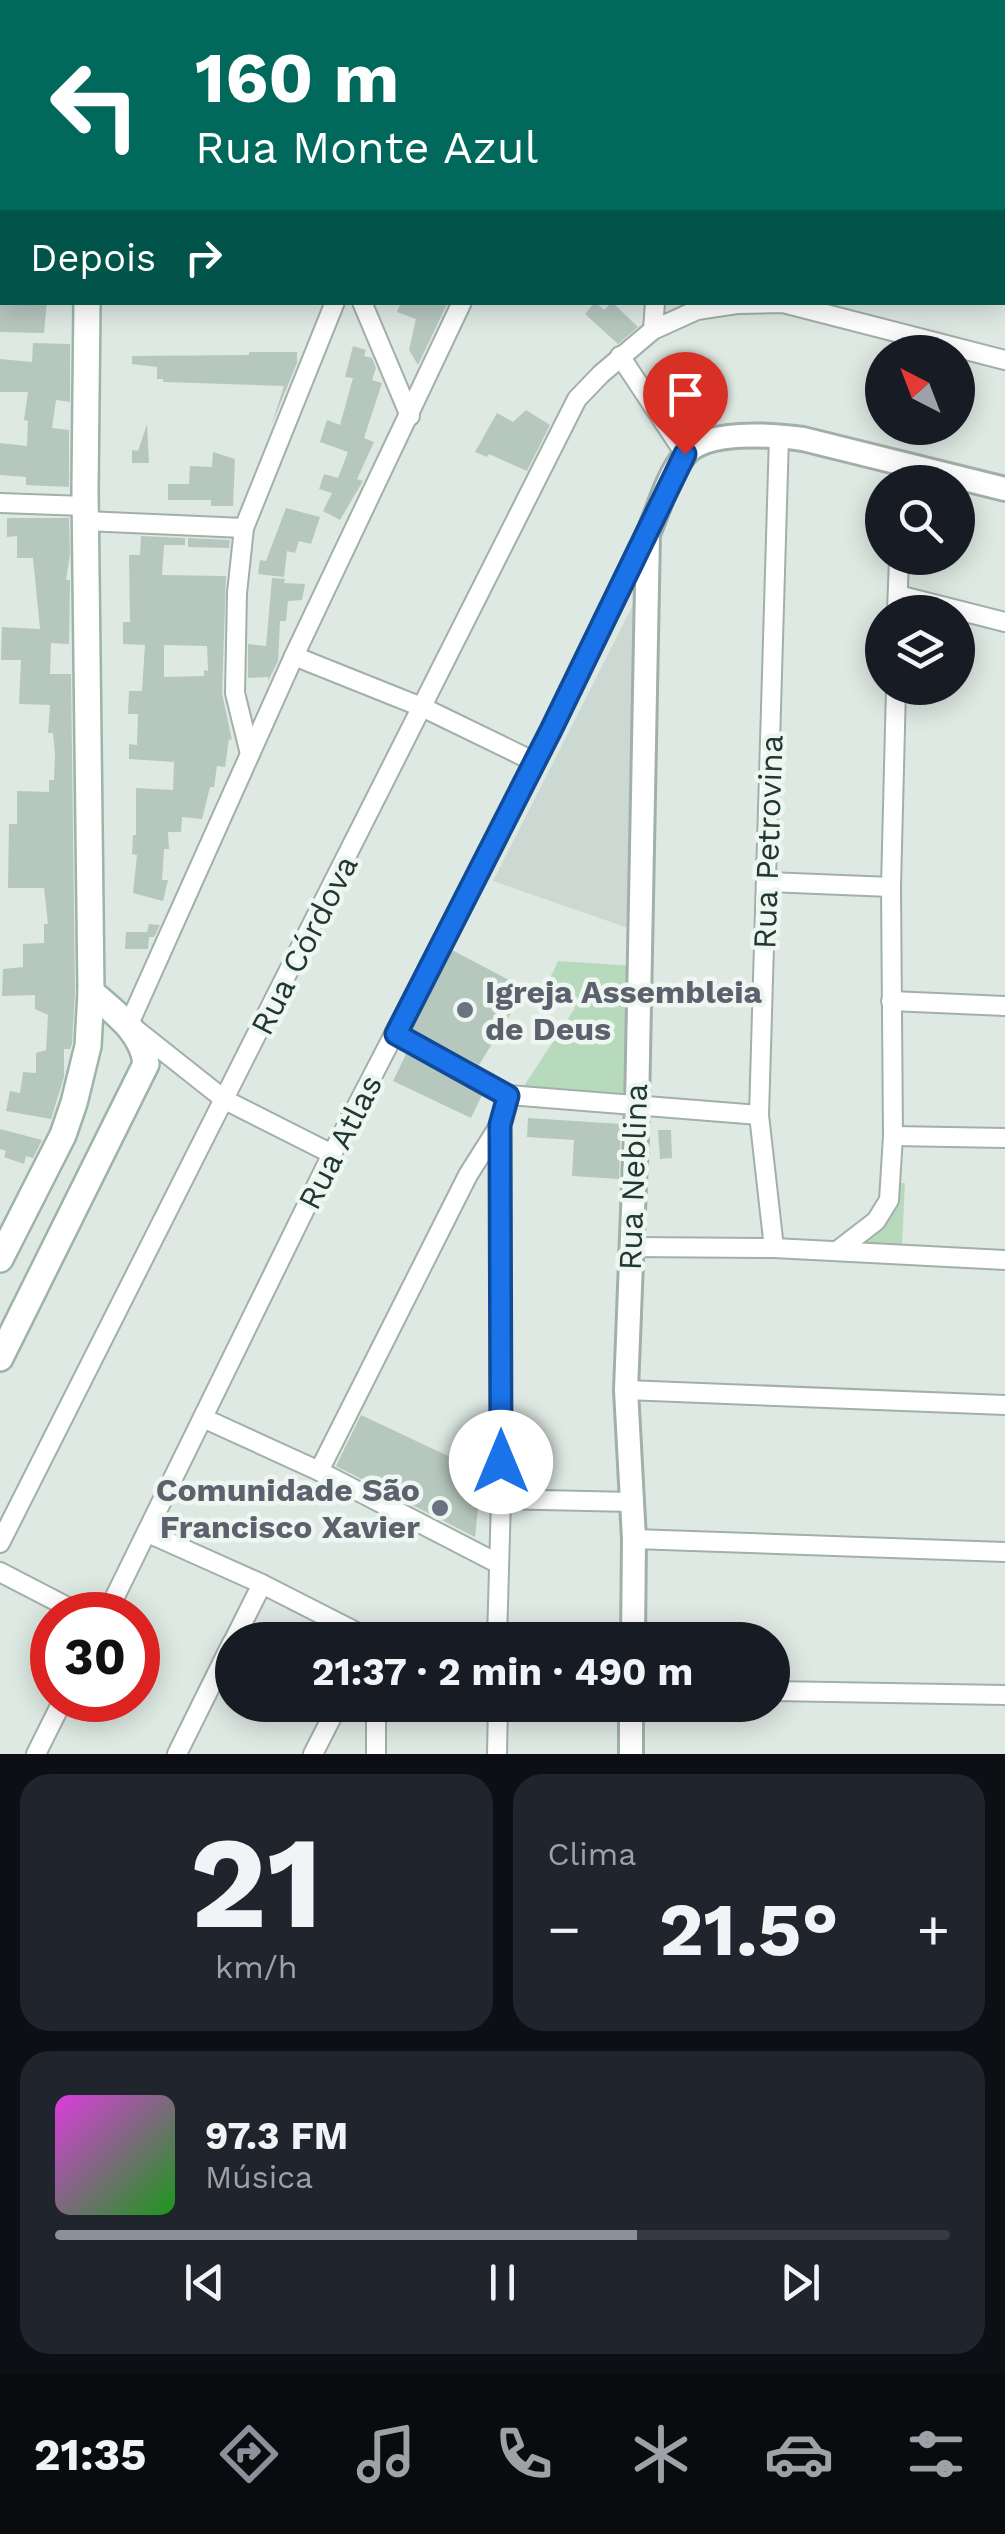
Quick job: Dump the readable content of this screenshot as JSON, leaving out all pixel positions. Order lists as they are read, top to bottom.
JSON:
{
  "streets": {
    "street": [
      "Rua Petrovina",
      "Rua Córdova",
      "Rua Atlas",
      "Rua Neblina"
    ]
  },
  "crossings": [
    ["Rua Atlas", "Rua Neblina"]
  ],
  "places": ["Igreja Assembleia de Deus", "Comunidade São Francisco Xavier"],
  "north": "top left",
  "page": {
    "turn": ["160 m", "Rua Monte Azul"],
    "then": "Depois",
    "limit": "30",
    "trip": "21:37 · 2 min · 490 m",
    "tile": [
      ["21", "km/h"],
      "Clima"
    ],
    "heat": ["−", "21.5°", "+"],
    "song": ["97.3 FM", "Música"],
    "tabs": "21:35"
  }
}
